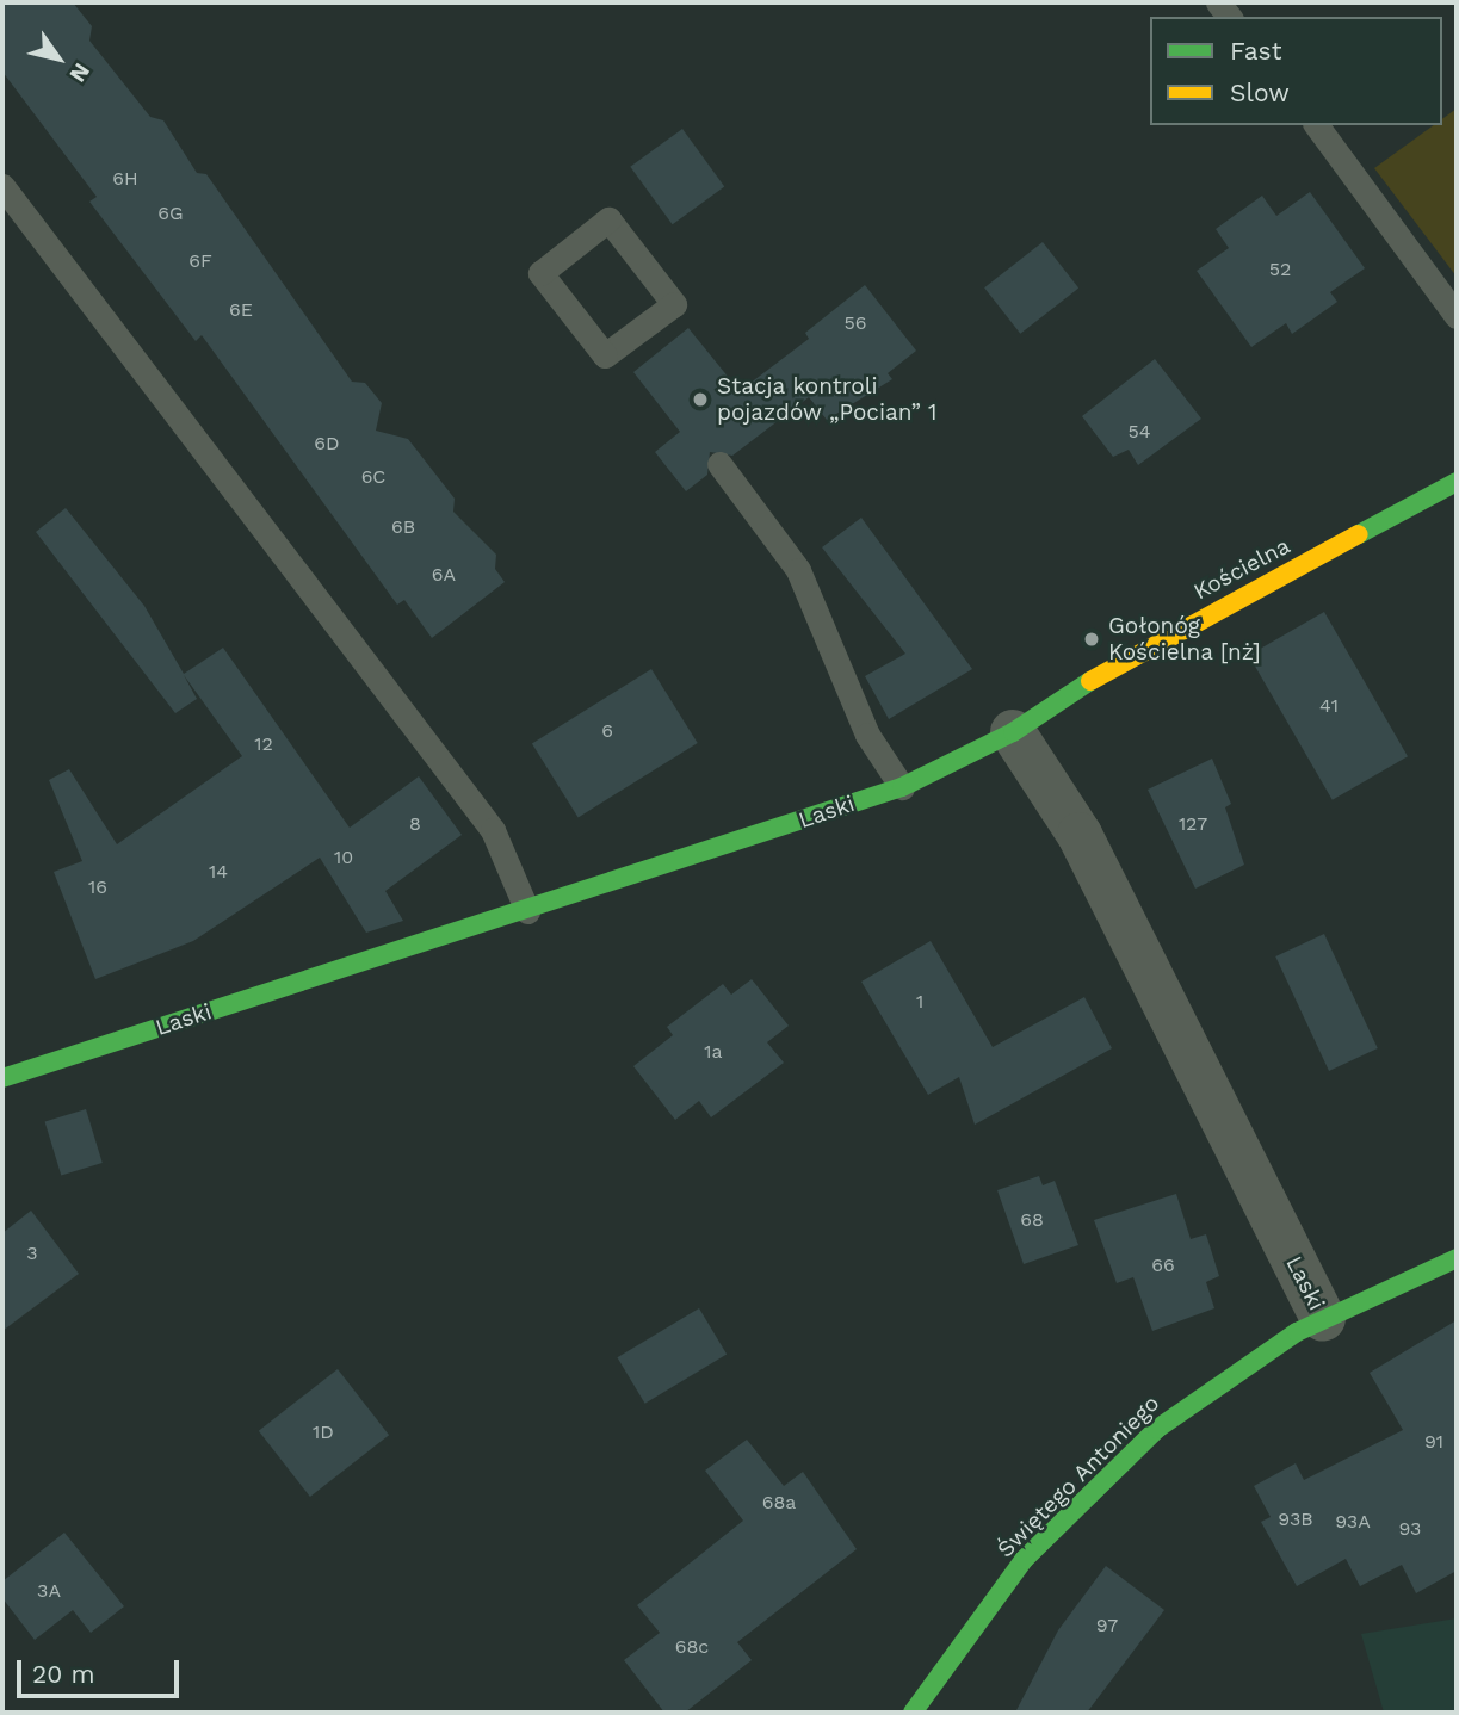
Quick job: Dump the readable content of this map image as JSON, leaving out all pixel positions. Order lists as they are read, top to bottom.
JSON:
{
  "streets": {
    "street": ["Kościelna", "Laski", "Świętego Antoniego"]
  },
  "crossings": [
    ["Kościelna", "Laski"],
    ["Laski", "Świętego Antoniego"]
  ],
  "places": ["Stacja kontroli pojazdów „Pocian” 1", "Gołonóg Kościelna [nż]"],
  "house_numbers": [
    "6H",
    "6G",
    "6F",
    "52",
    "6E",
    "56",
    "54",
    "6D",
    "6C",
    "6B",
    "6A",
    "41",
    "6",
    "12",
    "8",
    "127",
    "10",
    "14",
    "16",
    "1",
    "1a",
    "68",
    "3",
    "66",
    "1D",
    "91",
    "68a",
    "93B",
    "93A",
    "93",
    "3A",
    "97",
    "68c"
  ],
  "legend": ["Fast", "Slow"],
  "scale_bar": "20 m",
  "north": "bottom right"
}
